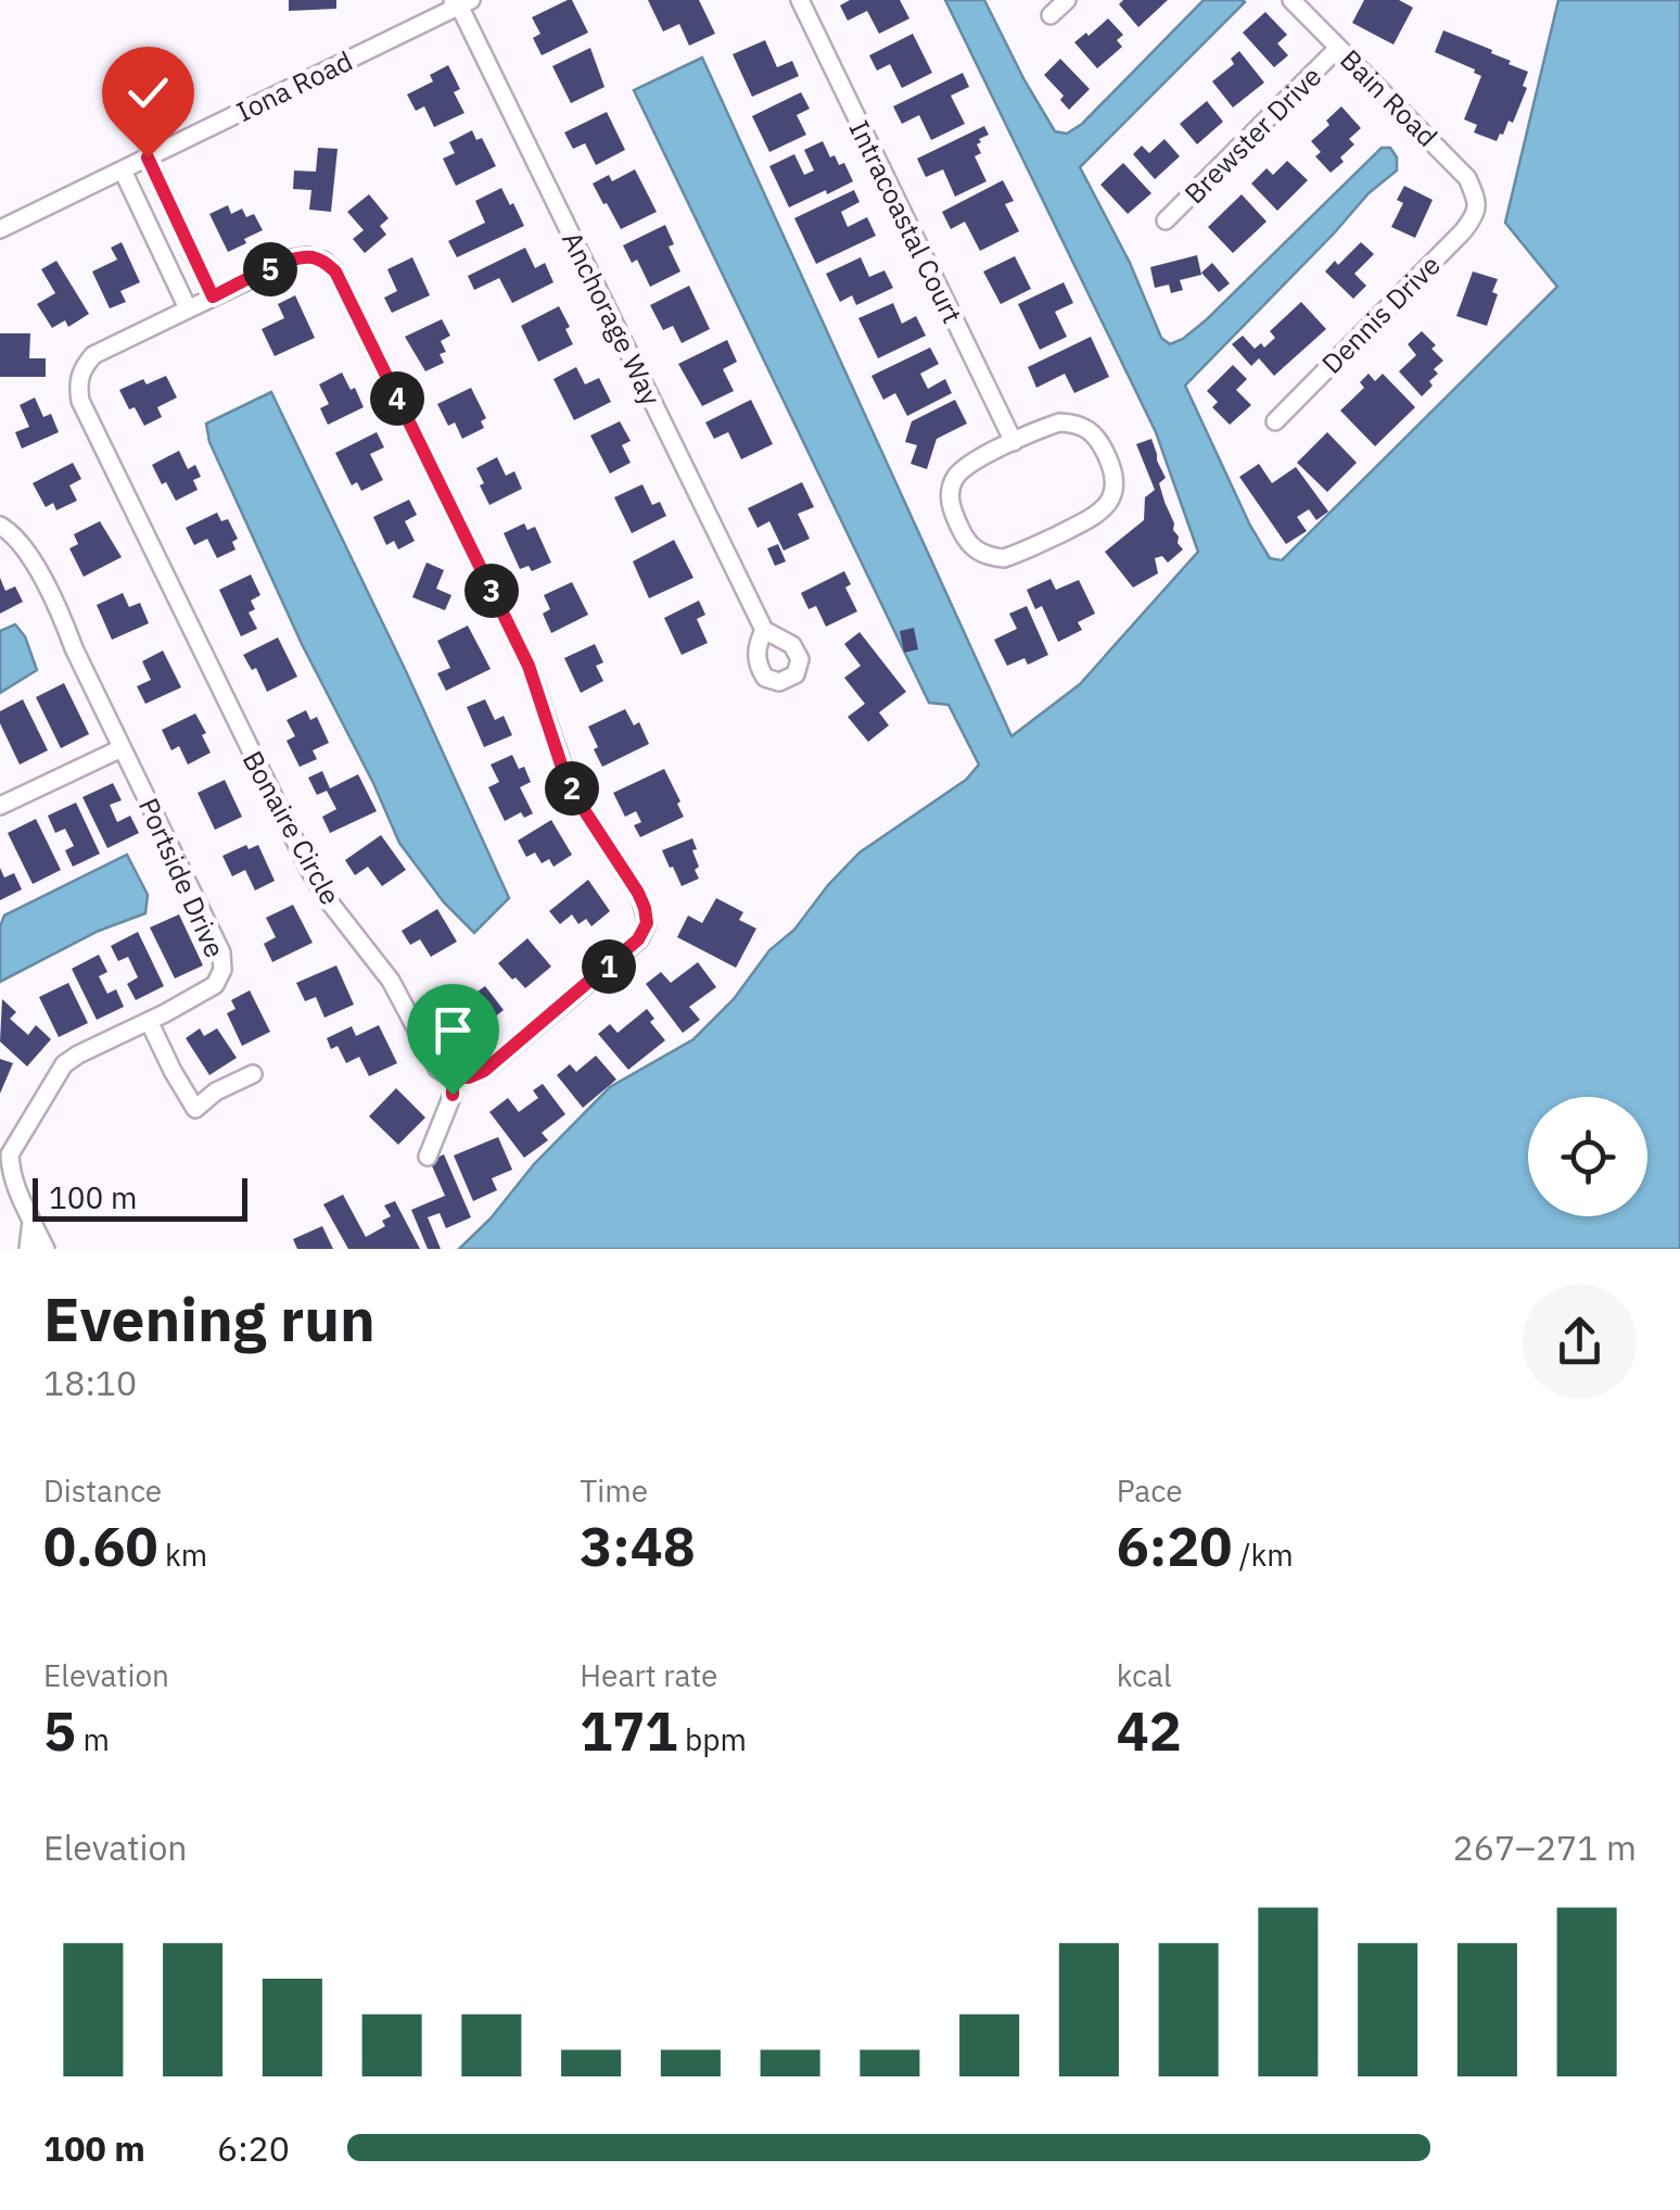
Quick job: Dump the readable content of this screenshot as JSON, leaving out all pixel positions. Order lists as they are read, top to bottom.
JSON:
{
  "streets": {
    "street": [
      "Iona Road",
      "Bain Road",
      "Brewster Drive",
      "Intracoastal Court",
      "Dennis Drive",
      "Anchorage Way",
      "Bonaire Circle",
      "Portside Drive"
    ]
  },
  "crossings": [
    ["Iona Road", "Anchorage Way"],
    ["Bain Road", "Brewster Drive"],
    ["Bain Road", "Dennis Drive"]
  ],
  "scale_bar": "100 m",
  "page": {
    "pins": [
      "5",
      "4",
      "3",
      "2",
      "1"
    ],
    "scale": "100 m",
    "heading": ["Evening run", "18:10"],
    "stats": [
      ["Distance", "0.60 km"],
      ["Time", "3:48"],
      ["Pace", "6:20 /km"],
      ["Elevation", "5 m"],
      ["Heart rate", "171 bpm"],
      ["kcal", "42"]
    ],
    "chart": ["Elevation", "267–271 m"],
    "list": [
      {
        "name": "100 m",
        "note": "6:20"
      }
    ]
  }
}
